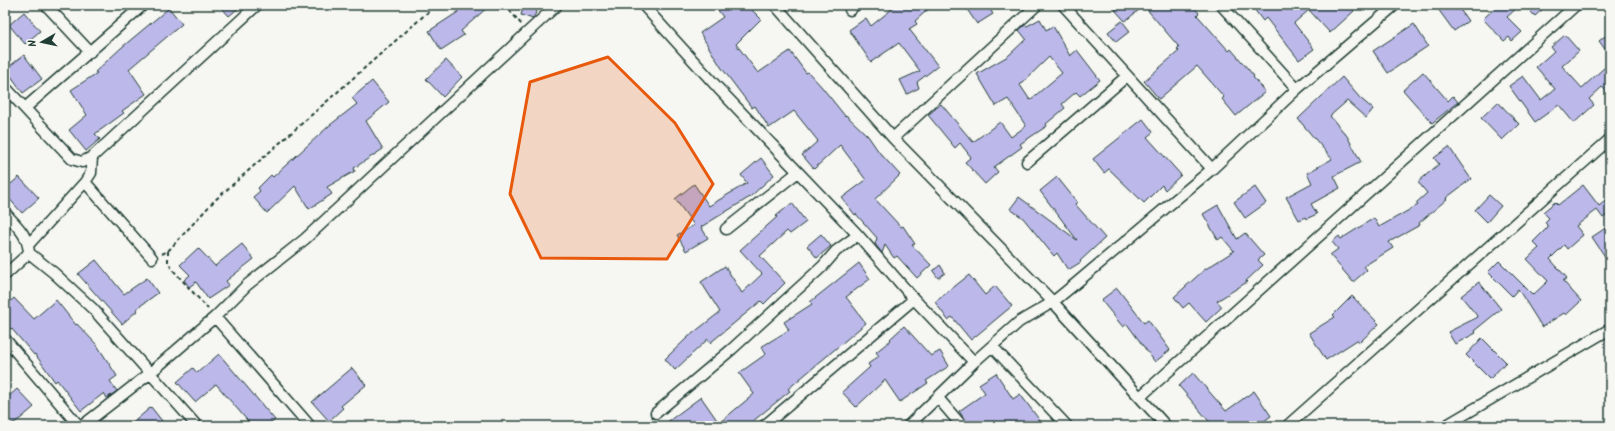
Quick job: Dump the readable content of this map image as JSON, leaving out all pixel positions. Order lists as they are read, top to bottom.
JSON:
{
  "north": "left"
}
